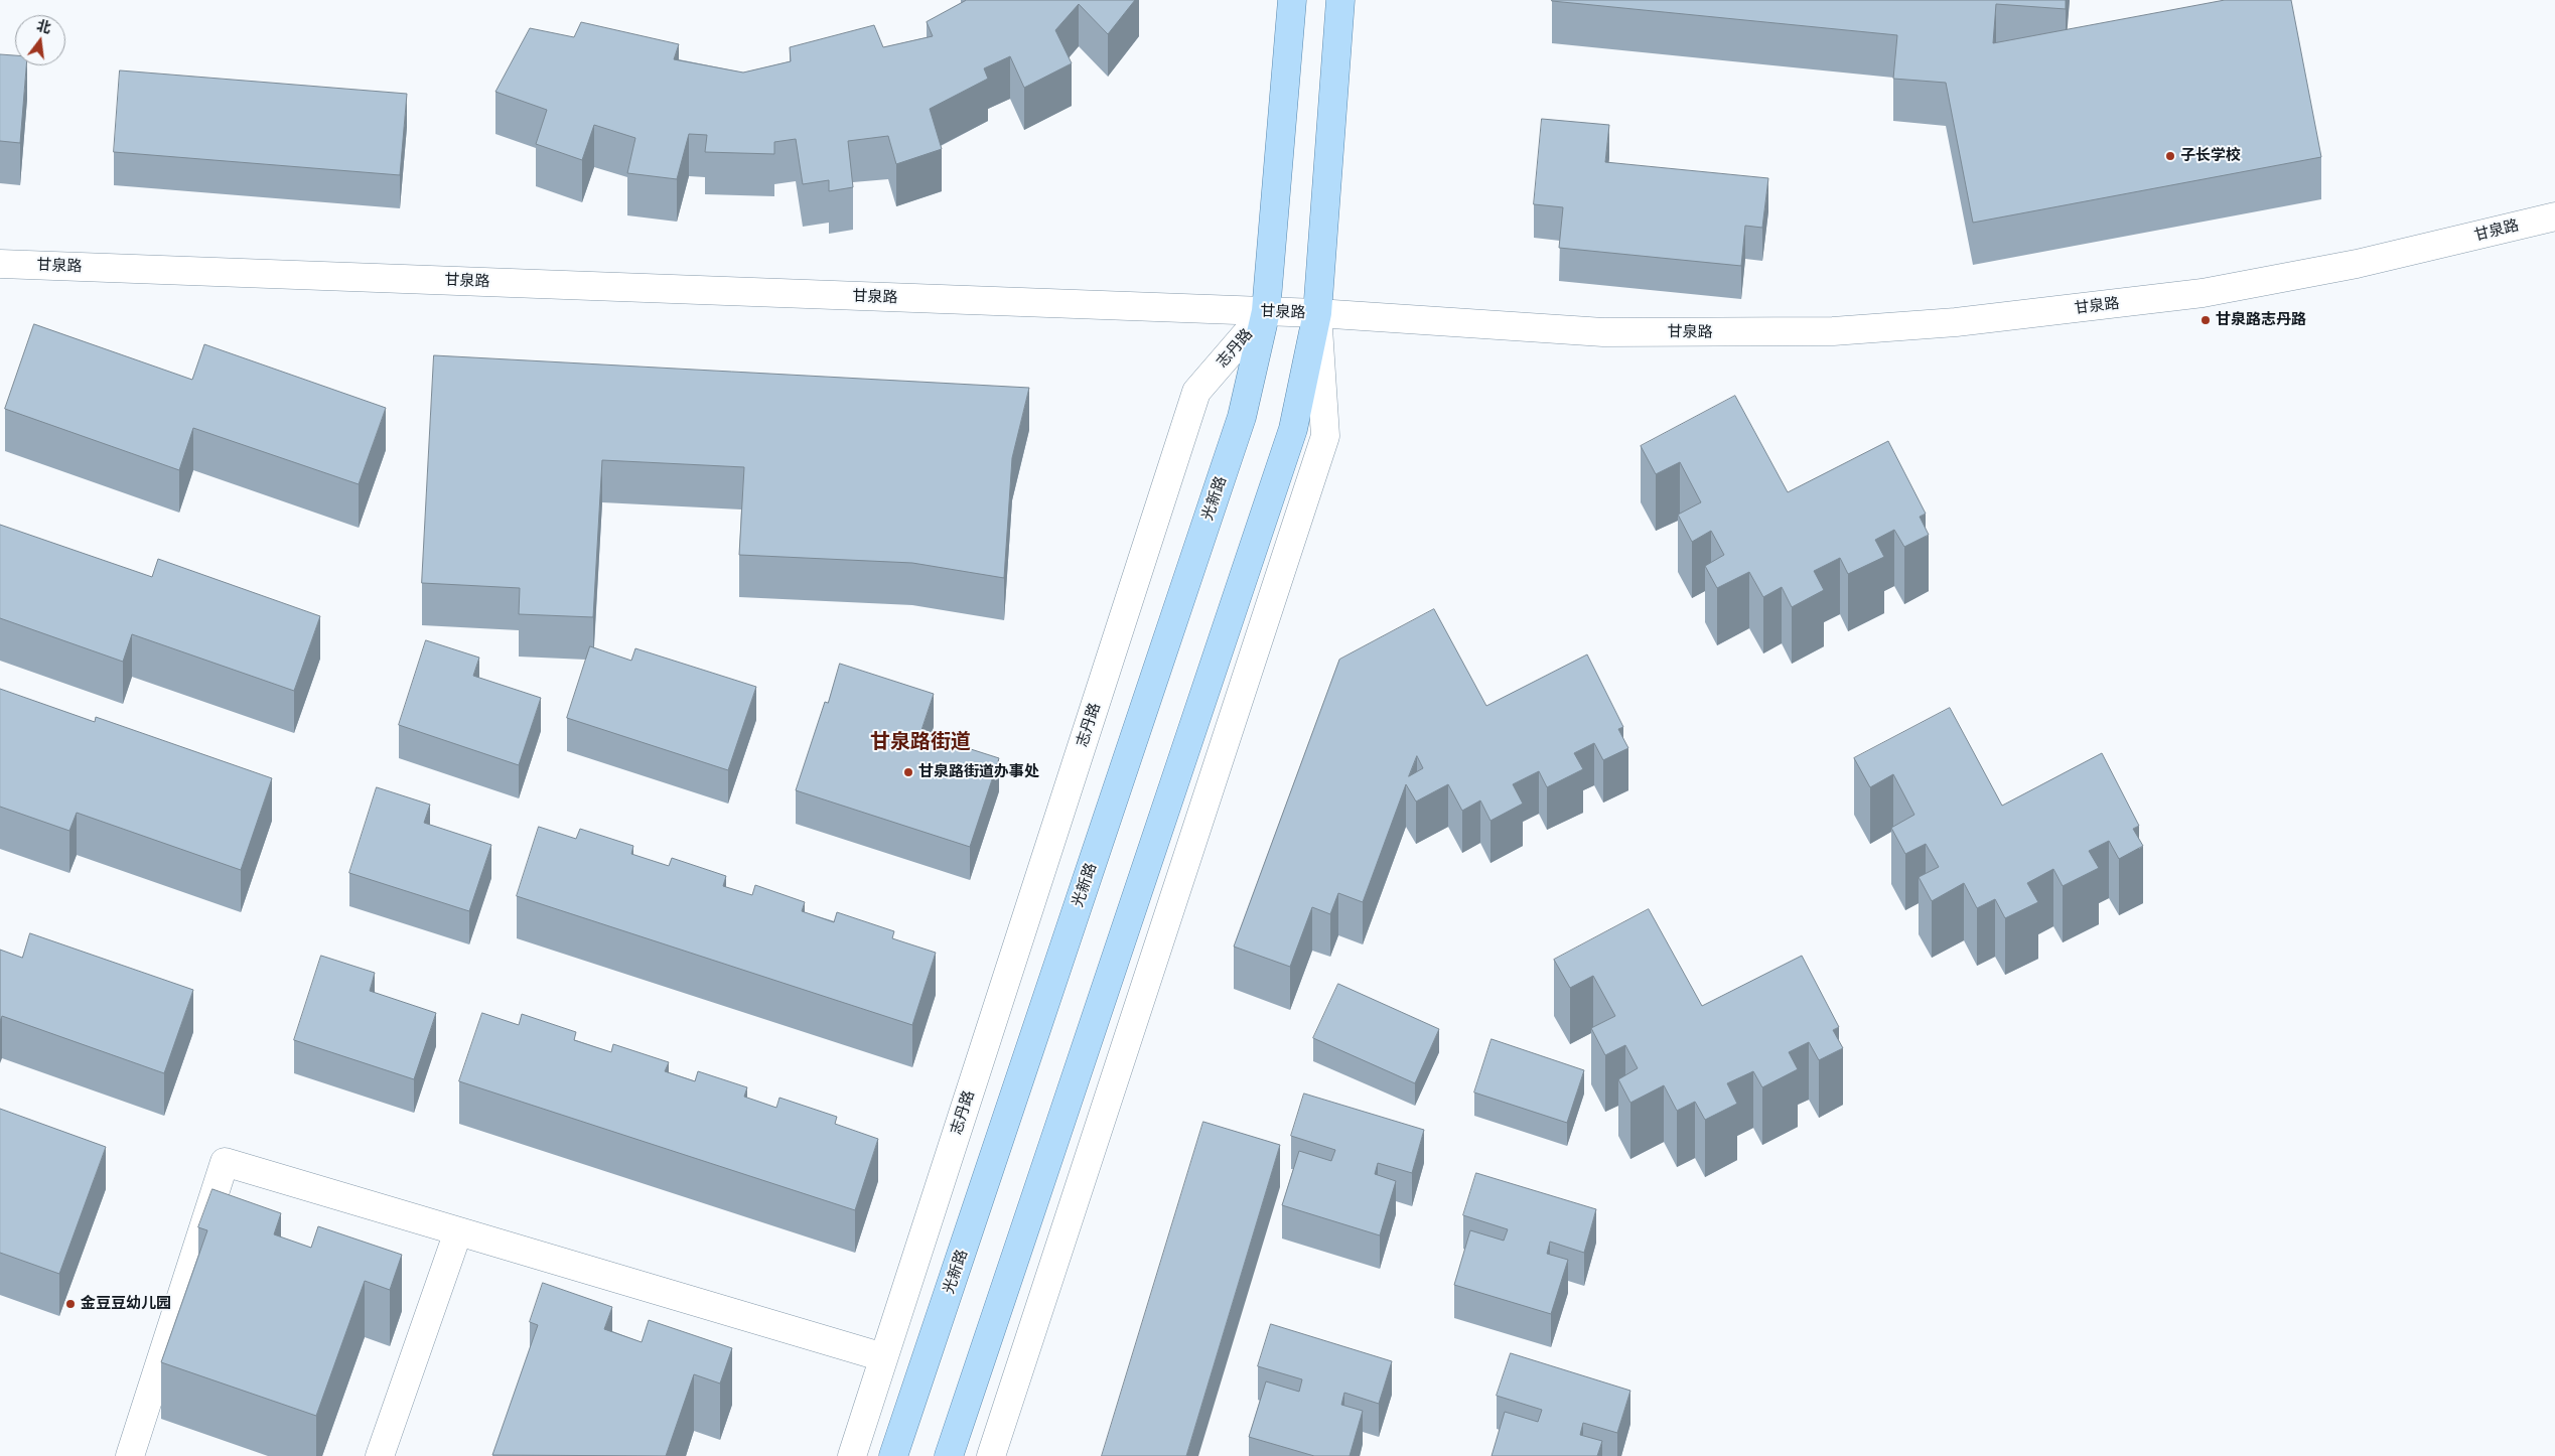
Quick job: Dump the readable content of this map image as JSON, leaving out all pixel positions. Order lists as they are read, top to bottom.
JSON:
{
  "streets": {
    "main road": ["光新路"],
    "street": ["甘泉路", "志丹路"]
  },
  "crossings": [
    ["甘泉路", "志丹路"],
    ["甘泉路", "光新路"],
    ["志丹路", "光新路"]
  ],
  "districts": ["甘泉路街道"],
  "places": [
    "子长学校",
    "甘泉路志丹路",
    "甘泉路街道办事处",
    "金豆豆幼儿园"
  ],
  "north": "top"
}
